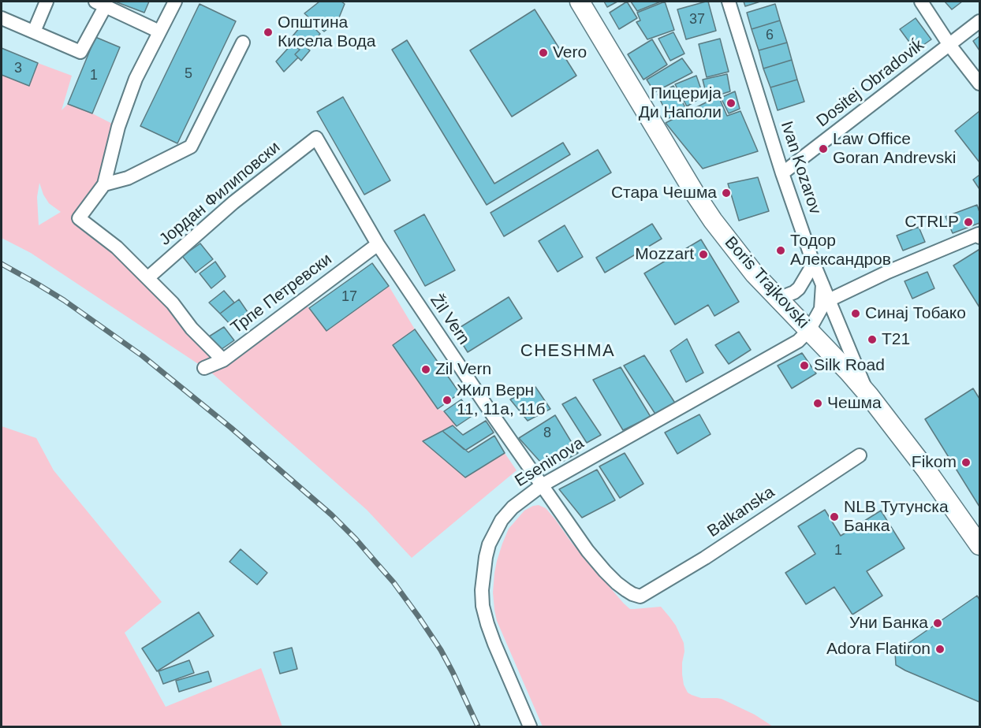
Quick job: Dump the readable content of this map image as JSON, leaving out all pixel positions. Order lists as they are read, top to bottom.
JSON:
{
  "streets": {
    "street": [
      "Dositej Obradoviḱ",
      "Ivan Kozarov",
      "Јордан Филиповски",
      "Boris Trajkovski",
      "Трпе Петревски",
      "Žil Vern",
      "Eseninova",
      "Balkanska"
    ]
  },
  "crossings": [
    ["Dositej Obradoviḱ", "Ivan Kozarov"],
    ["Ivan Kozarov", "Boris Trajkovski"],
    ["Јордан Филиповски", "Žil Vern"],
    ["Boris Trajkovski", "Eseninova"],
    ["Трпе Петревски", "Žil Vern"],
    ["Žil Vern", "Eseninova"],
    ["Žil Vern", "Balkanska"]
  ],
  "districts": ["CHESHMA"],
  "places": [
    "Општина Кисела Вода",
    "Vero",
    "Пицерија Ди Наполи",
    "Law Office Goran Andrevski",
    "Стара Чешма",
    "CTRLP",
    "Тодор Александров",
    "Mozzart",
    "Синај Тобако",
    "T21",
    "Silk Road",
    "Zil Vern",
    "Жил Верн 11, 11а, 11б",
    "Чешма",
    "Fikom",
    "NLB Тутунска Банка",
    "Уни Банка",
    "Adora Flatiron"
  ],
  "house_numbers": [
    "37",
    "6",
    "3",
    "5",
    "1",
    "17",
    "8",
    "1"
  ]
}
